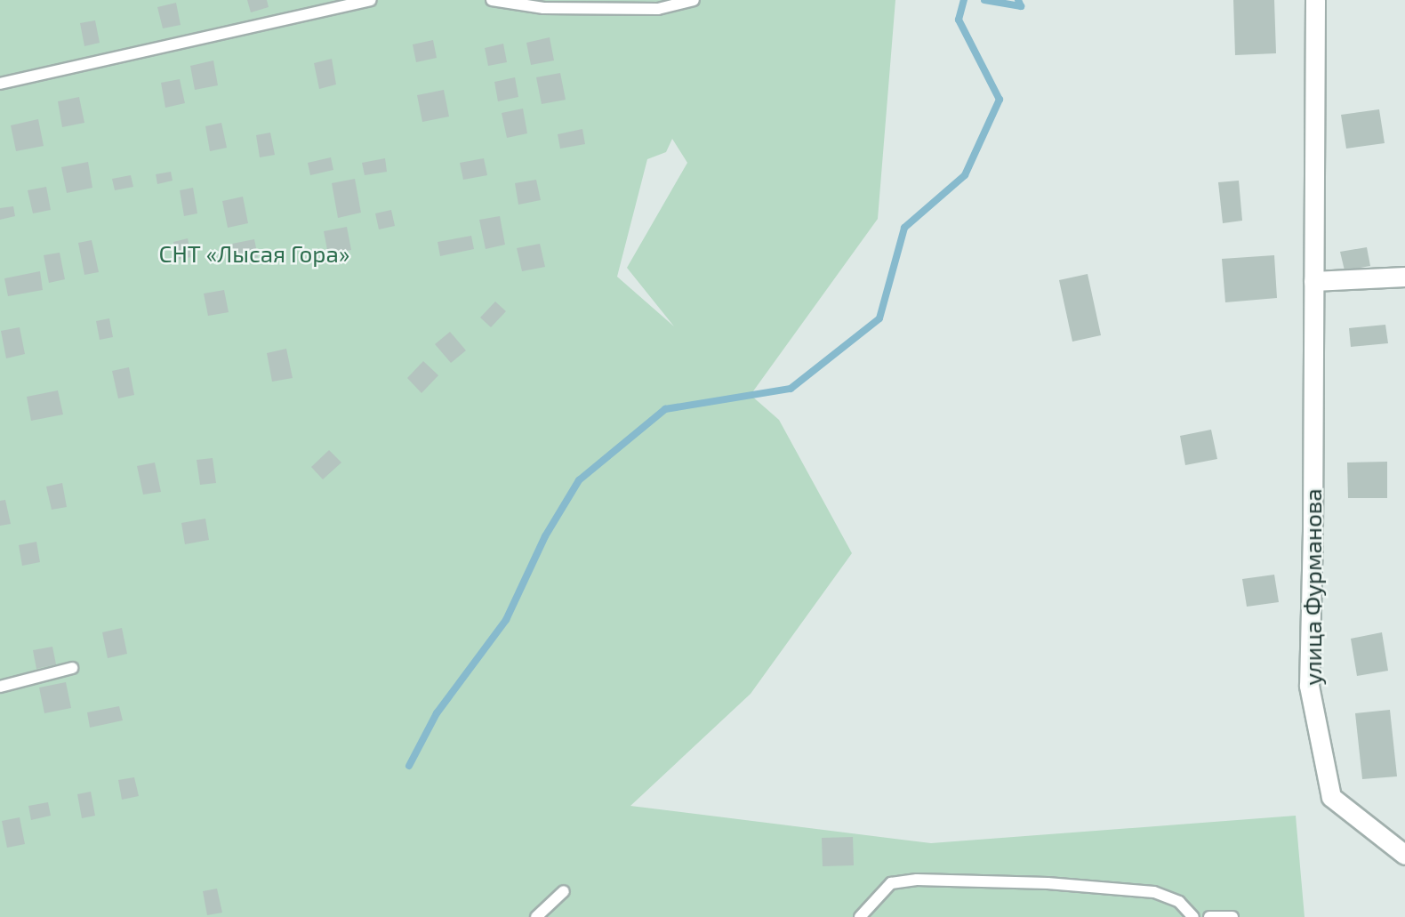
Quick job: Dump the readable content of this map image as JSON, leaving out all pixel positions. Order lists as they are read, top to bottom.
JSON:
{
  "streets": {
    "street": ["улица Фурманова"]
  },
  "parks": ["СНТ «Лысая Гора»"]
}
